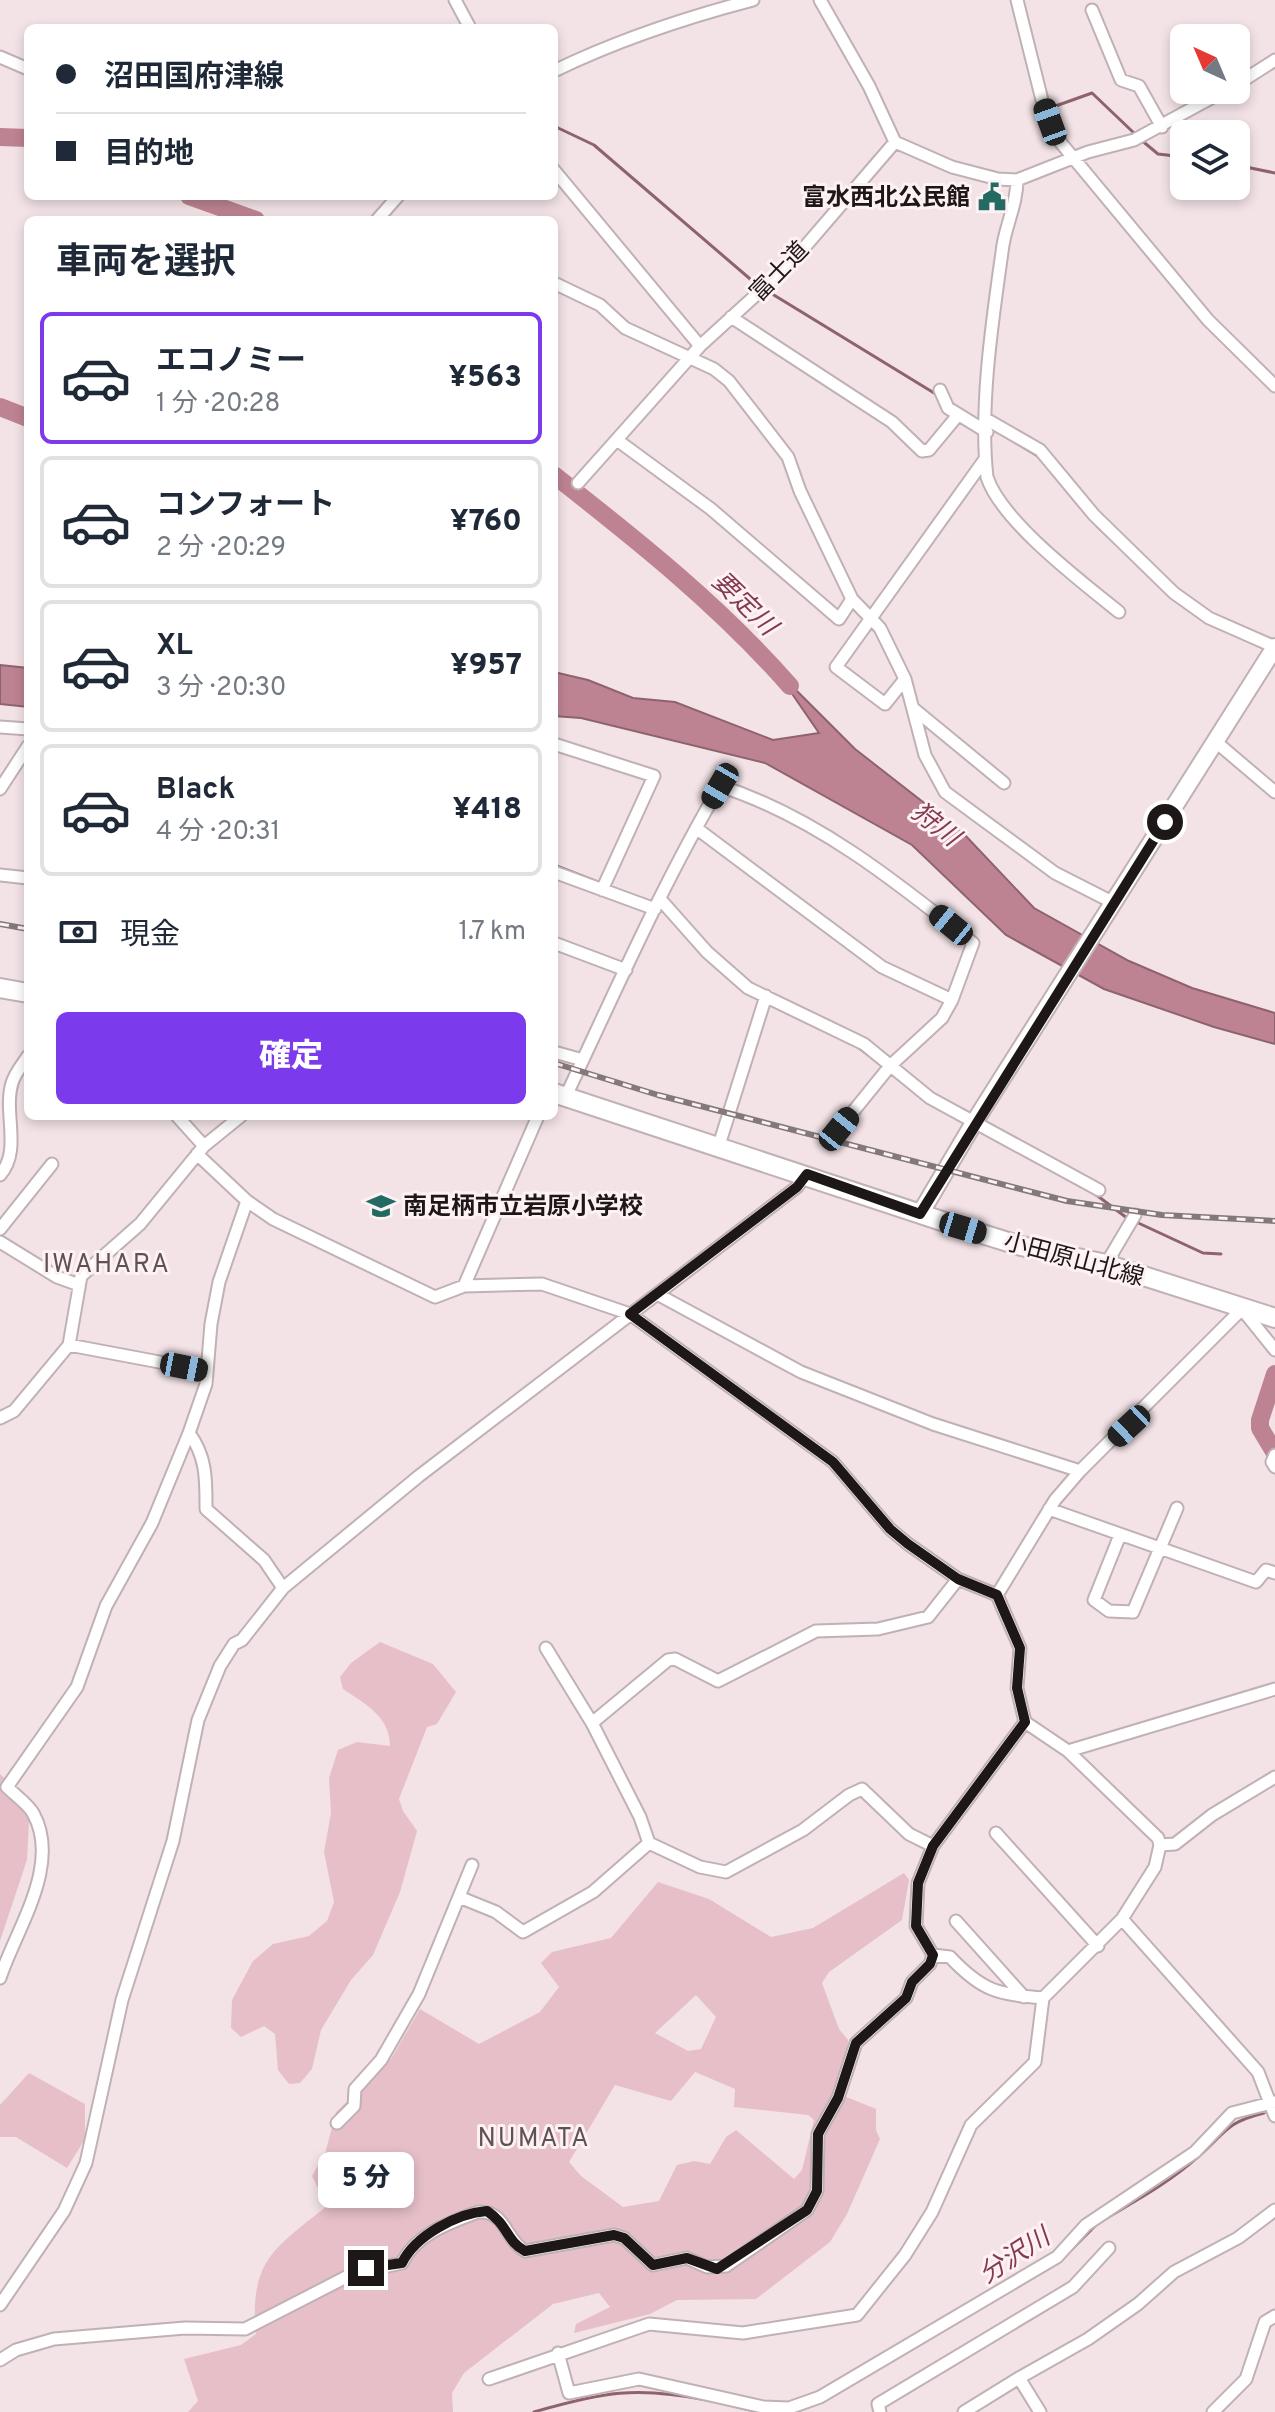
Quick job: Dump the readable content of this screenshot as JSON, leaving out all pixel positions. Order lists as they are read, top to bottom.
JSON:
{
  "streets": {
    "main road": ["小田原山北線"],
    "street": ["富士道"]
  },
  "districts": ["IWAHARA", "NUMATA"],
  "water": ["要定川", "狩川", "分沢川"],
  "places": {
    "public building": ["富水西北公民館"],
    "school or university": ["南足柄市立岩原小学校"]
  },
  "north": "top left",
  "page": {
    "banner": ["沼田国府津線", "目的地"],
    "heading": "車両を選択",
    "list": [
      {
        "name": "エコノミー",
        "note": "1 分 · 20:28",
        "value": "¥563"
      },
      {
        "name": "コンフォート",
        "note": "2 分 · 20:29",
        "value": "¥760"
      },
      {
        "name": "XL",
        "note": "3 分 · 20:30",
        "value": "¥957"
      },
      {
        "name": "Black",
        "note": "4 分 · 20:31",
        "value": "¥418"
      }
    ],
    "pay": ["現金", "1.7 km"],
    "buttons": "確定",
    "bubble": "5 分"
  }
}
